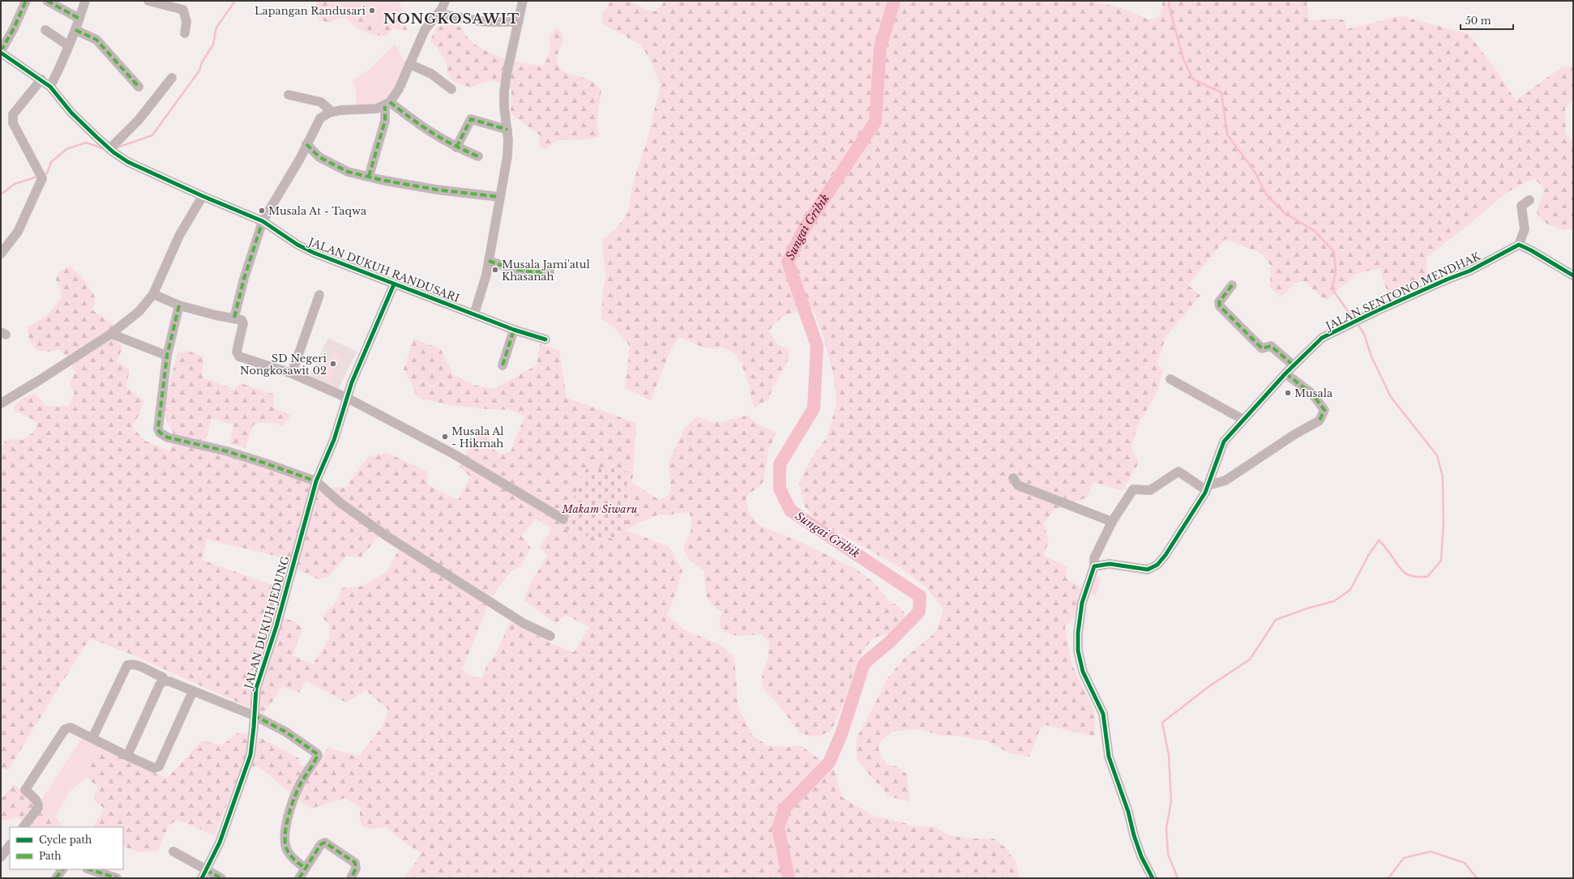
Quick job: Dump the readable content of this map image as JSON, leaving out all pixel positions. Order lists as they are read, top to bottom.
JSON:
{
  "streets": {
    "street": ["JALAN DUKUH RANDUSARI", "JALAN SENTONO MENDHAK", "JALAN DUKUH JEDUNG"]
  },
  "crossings": [
    ["JALAN DUKUH RANDUSARI", "JALAN DUKUH JEDUNG"]
  ],
  "districts": ["NONGKOSAWIT"],
  "water": ["Sungai Gribik"],
  "parks": ["Makam Siwaru"],
  "places": [
    "Lapangan Randusari",
    "Musala At - Taqwa",
    "Musala Jami'atul Khasanah",
    "SD Negeri Nongkosawit 02",
    "Musala",
    "Musala Al - Hikmah"
  ],
  "legend": ["Cycle path", "Path"],
  "scale_bar": "50 m"
}
